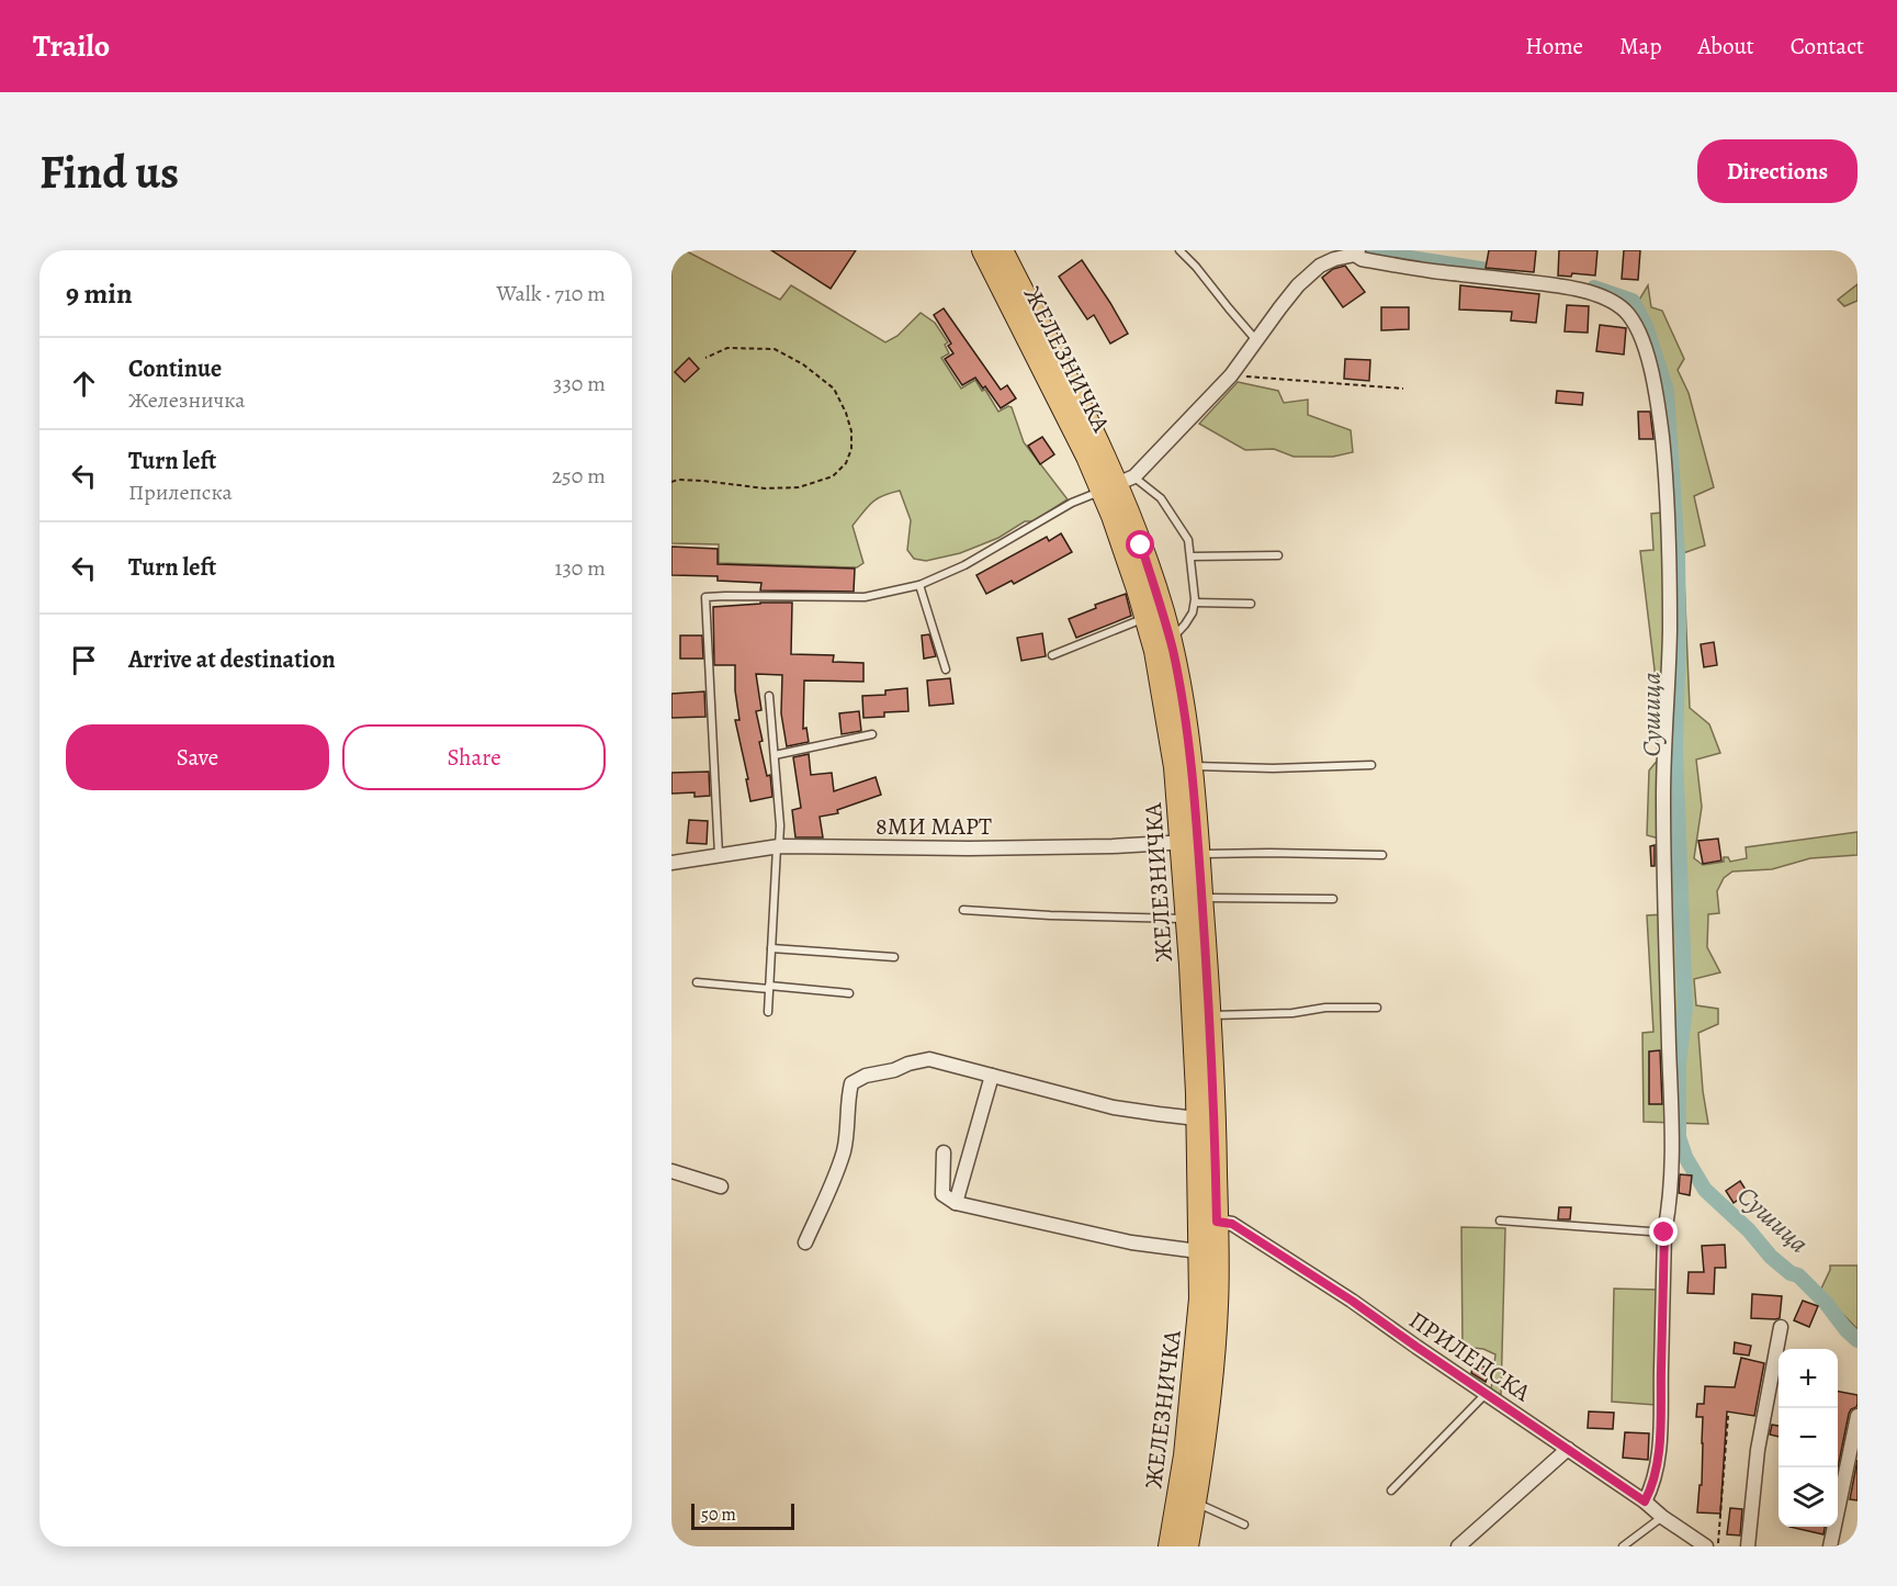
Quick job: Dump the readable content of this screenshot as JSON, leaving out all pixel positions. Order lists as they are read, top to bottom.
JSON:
{
  "streets": {
    "main road": ["ЖЕЛЕЗНИЧКА"],
    "street": ["8МИ МАРТ", "ПРИЛЕПСКА"]
  },
  "crossings": [
    ["ЖЕЛЕЗНИЧКА", "8МИ МАРТ"],
    ["ЖЕЛЕЗНИЧКА", "ПРИЛЕПСКА"]
  ],
  "water": ["Сушица"],
  "scale_bar": "50 m",
  "page": {
    "header": "Trailo",
    "nav": [
      "Home",
      "Map",
      "About",
      "Contact"
    ],
    "buttons": [
      "Directions",
      ["Save", "Share"]
    ],
    "title": "Find us",
    "heading": ["9 min", "Walk · 710 m"],
    "list": [
      ["Continue", "Железничка", "330 m"],
      ["Turn left", "Прилепска", "250 m"],
      ["Turn left", "130 m"],
      "Arrive at destination"
    ],
    "map_buttons": ["+", "−"],
    "scale": "50 m"
  }
}
